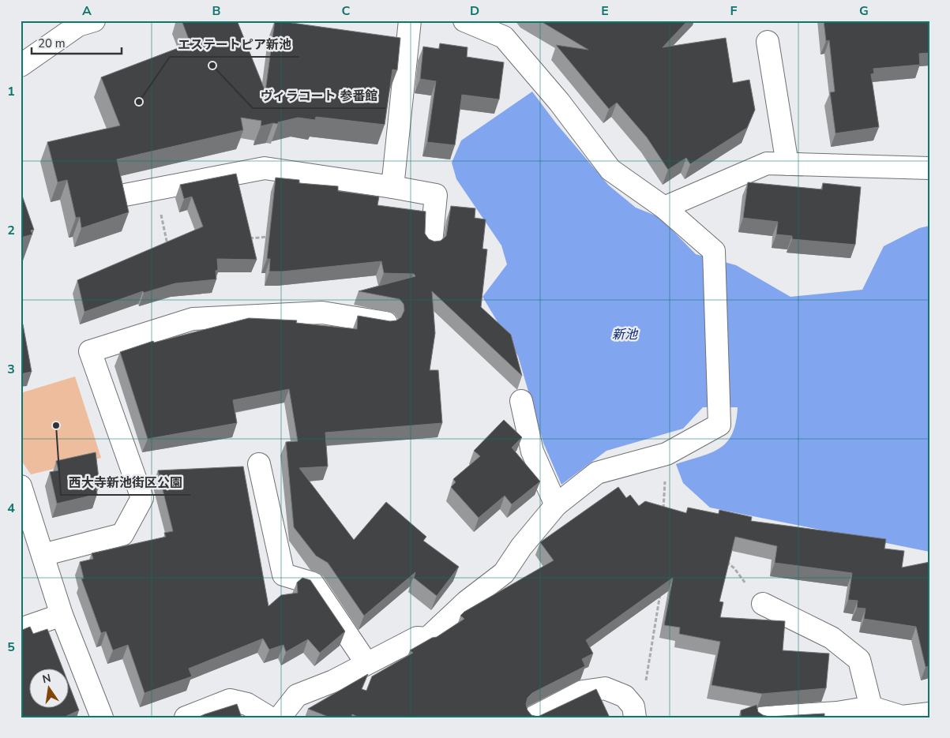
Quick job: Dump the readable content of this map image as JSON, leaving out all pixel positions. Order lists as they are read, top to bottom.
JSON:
{
  "water": ["新池"],
  "places": ["ヴィラコート 参番館", "エステートピア新池", "西大寺新池街区公園"],
  "scale_bar": "20 m",
  "north": "top",
  "grid": {
    "columns": [
      "A",
      "B",
      "C",
      "D",
      "E",
      "F",
      "G"
    ],
    "rows": [
      "1",
      "2",
      "3",
      "4",
      "5"
    ]
  }
}
